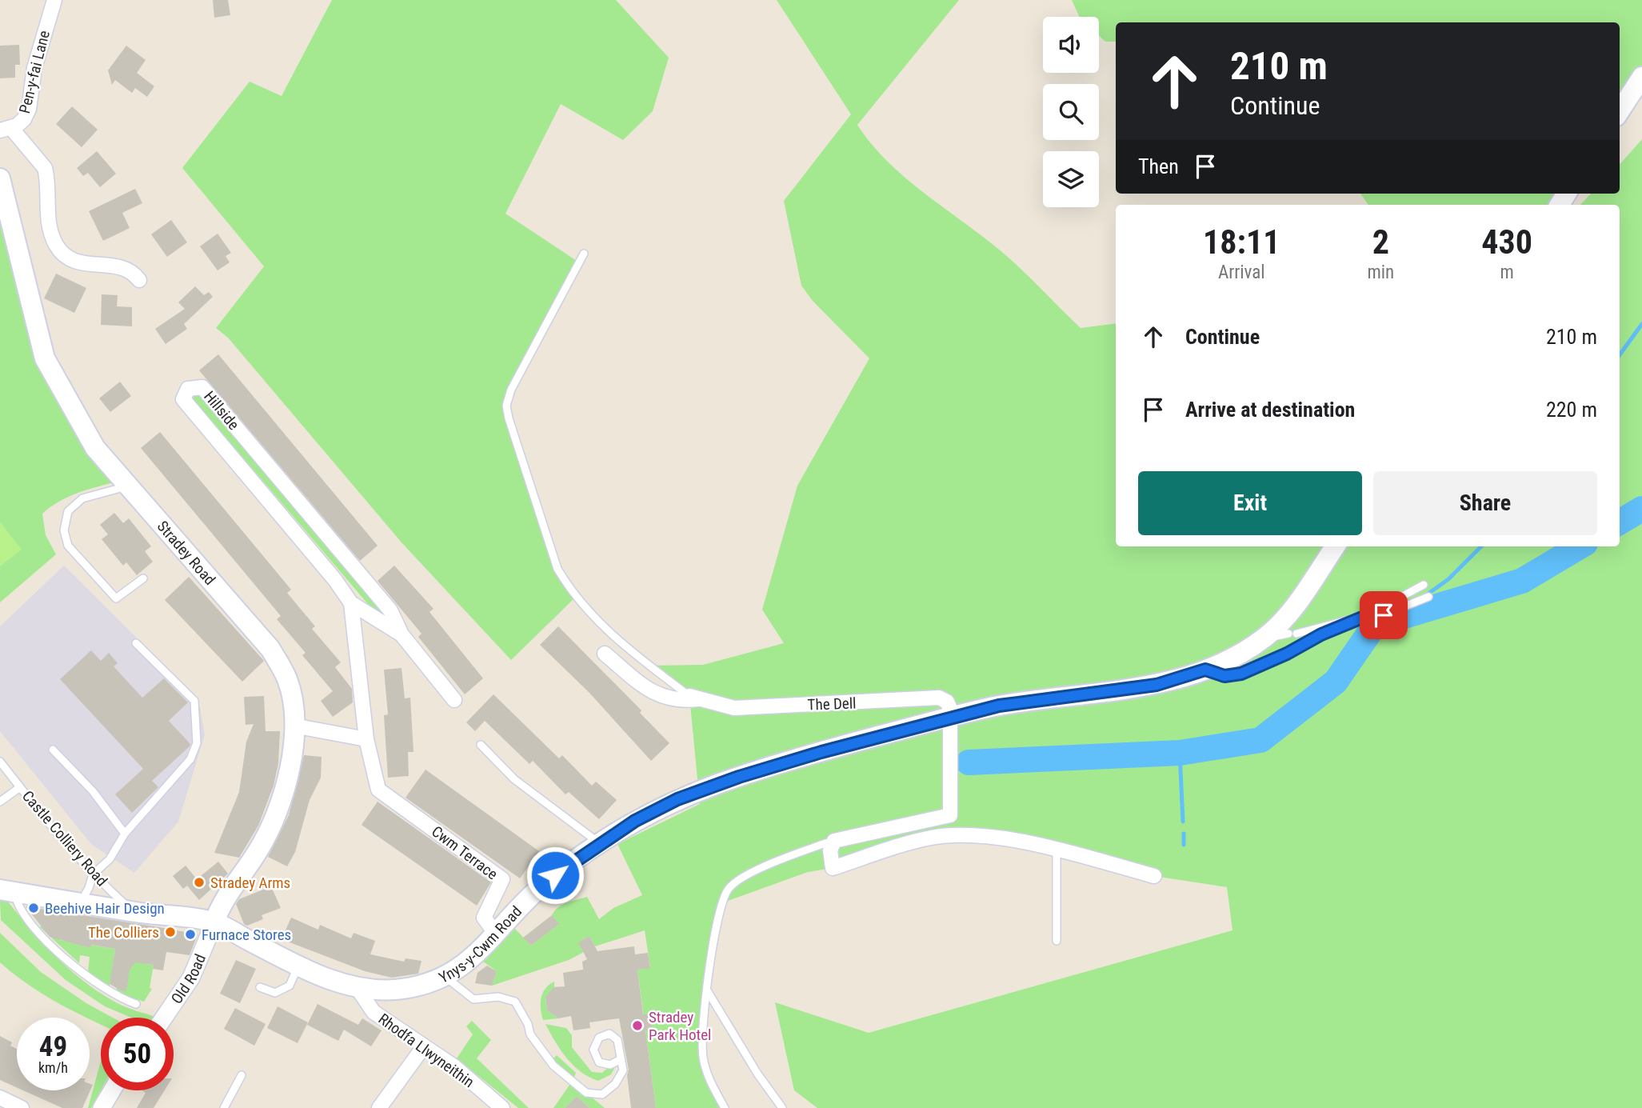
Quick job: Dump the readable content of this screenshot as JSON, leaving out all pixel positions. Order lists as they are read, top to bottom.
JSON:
{
  "streets": {
    "main road": ["Stradey Road", "Ynys-y-Cwm Road"],
    "street": [
      "Pen-y-fai Lane",
      "Hillside",
      "The Dell",
      "Cwm Terrace",
      "Old Road",
      "Rhodfa Llwyneithin"
    ],
    "lane": ["Castle Colliery Road"]
  },
  "crossings": [
    ["Hillside", "Cwm Terrace"],
    ["Stradey Road", "Ynys-y-Cwm Road"],
    ["Stradey Road", "Old Road"],
    ["The Dell", "Ynys-y-Cwm Road"],
    ["Castle Colliery Road", "Ynys-y-Cwm Road"],
    ["Cwm Terrace", "Ynys-y-Cwm Road"],
    ["Ynys-y-Cwm Road", "Old Road"],
    ["Ynys-y-Cwm Road", "Rhodfa Llwyneithin"]
  ],
  "places": [
    "Stradey Arms",
    "Beehive Hair Design",
    "The Colliers",
    "Furnace Stores",
    "Stradey Park Hotel"
  ],
  "page": {
    "turn": ["210 m", "Continue"],
    "then": "Then",
    "eta": [
      "18:11",
      "Arrival",
      "2",
      "min",
      "430",
      "m"
    ],
    "list": [
      {
        "name": "Continue",
        "value": "210 m"
      },
      {
        "name": "Arrive at destination",
        "value": "220 m"
      }
    ],
    "buttons": ["Exit", "Share"],
    "speed": "49 km/h",
    "limit": "50"
  }
}
